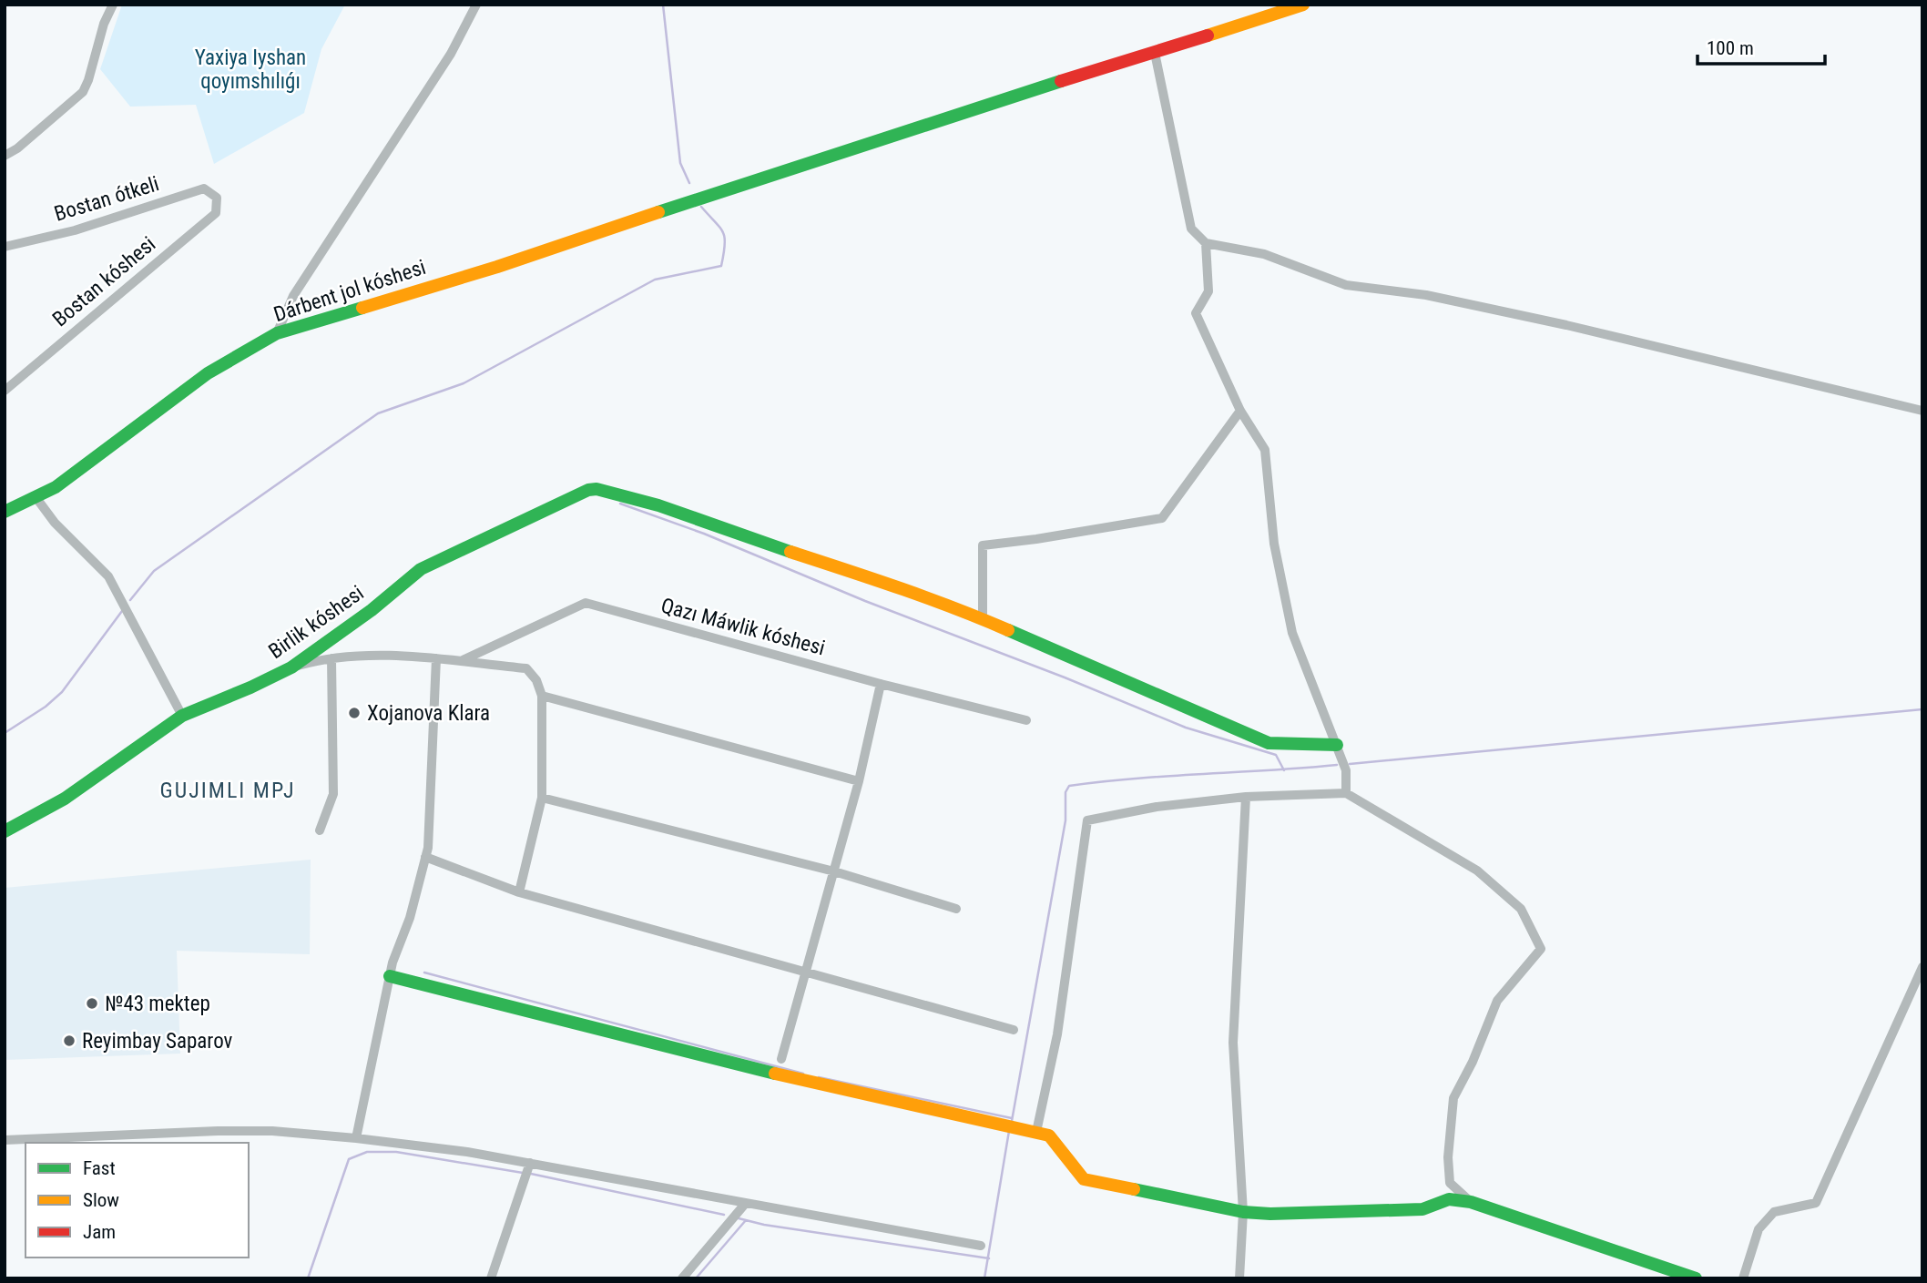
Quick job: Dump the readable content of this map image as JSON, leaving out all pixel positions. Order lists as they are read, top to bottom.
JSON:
{
  "streets": {
    "street": [
      "Bostan ótkeli",
      "Bostan kóshesi",
      "Dárbent jol kóshesi",
      "Birlik kóshesi",
      "Qazı Máwlik kóshesi"
    ]
  },
  "crossings": [
    ["Bostan ótkeli", "Bostan kóshesi"]
  ],
  "districts": ["GUJIMLI MPJ"],
  "parks": ["Yaxiya Iyshan qoyımshılıǵı"],
  "places": ["Xojanova Klara", "№43 mektep", "Reyimbay Saparov"],
  "legend": ["Fast", "Slow", "Jam"],
  "scale_bar": "100 m"
}
